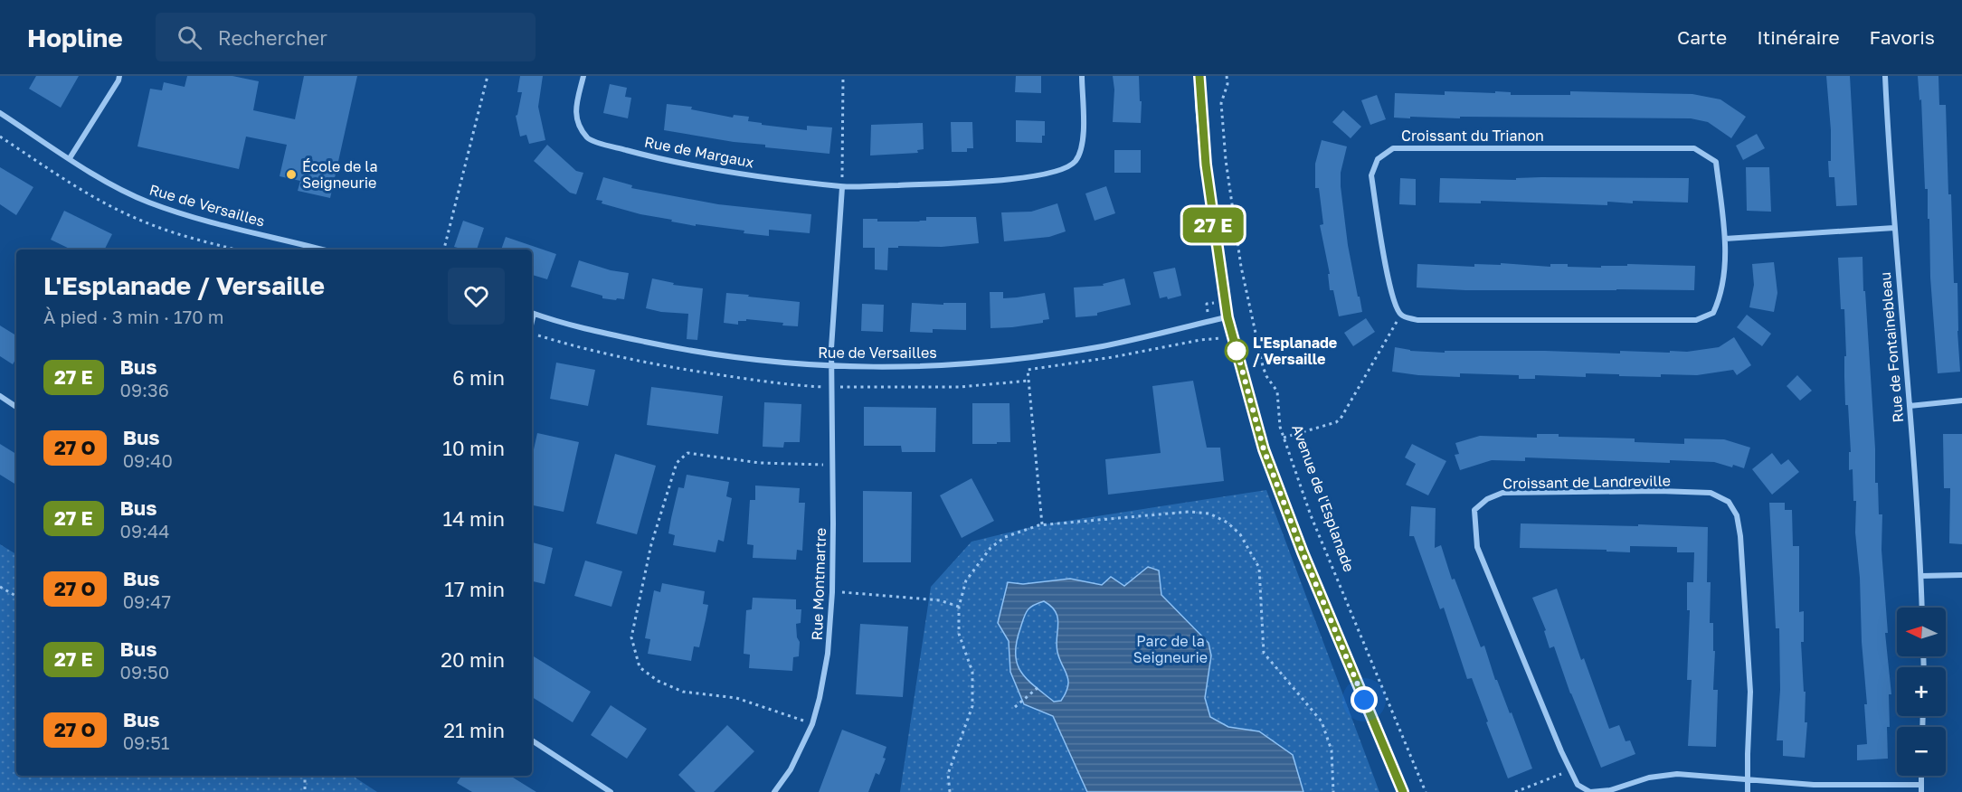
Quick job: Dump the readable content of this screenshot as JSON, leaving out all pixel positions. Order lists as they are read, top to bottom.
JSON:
{
  "streets": {
    "street": [
      "Croissant du Trianon",
      "Rue de Margaux",
      "Rue de Versailles",
      "Rue de Fontainebleau",
      "Croissant de Landreville",
      "Rue Montmartre"
    ],
    "path": ["Avenue de l'Esplanade"]
  },
  "crossings": [
    ["Rue de Versailles", "Rue Montmartre"]
  ],
  "parks": ["Parc de la Seigneurie"],
  "places": ["École de la Seigneurie", "L'Esplanade / Versaille"],
  "north": "left",
  "page": {
    "header": "Hopline",
    "search": "Rechercher",
    "nav": ["Carte", "Itinéraire", "Favoris"],
    "on_map": "27 E",
    "heading": ["L'Esplanade / Versaille", "À pied · 3 min · 170 m"],
    "list": [
      {
        "mark": "27 E",
        "name": "Bus",
        "note": "09:36",
        "value": "6 min"
      },
      {
        "mark": "27 O",
        "name": "Bus",
        "note": "09:40",
        "value": "10 min"
      },
      {
        "mark": "27 E",
        "name": "Bus",
        "note": "09:44",
        "value": "14 min"
      },
      {
        "mark": "27 O",
        "name": "Bus",
        "note": "09:47",
        "value": "17 min"
      },
      {
        "mark": "27 E",
        "name": "Bus",
        "note": "09:50",
        "value": "20 min"
      },
      {
        "mark": "27 O",
        "name": "Bus",
        "note": "09:51",
        "value": "21 min"
      }
    ],
    "map_buttons": ["+", "−"]
  }
}
